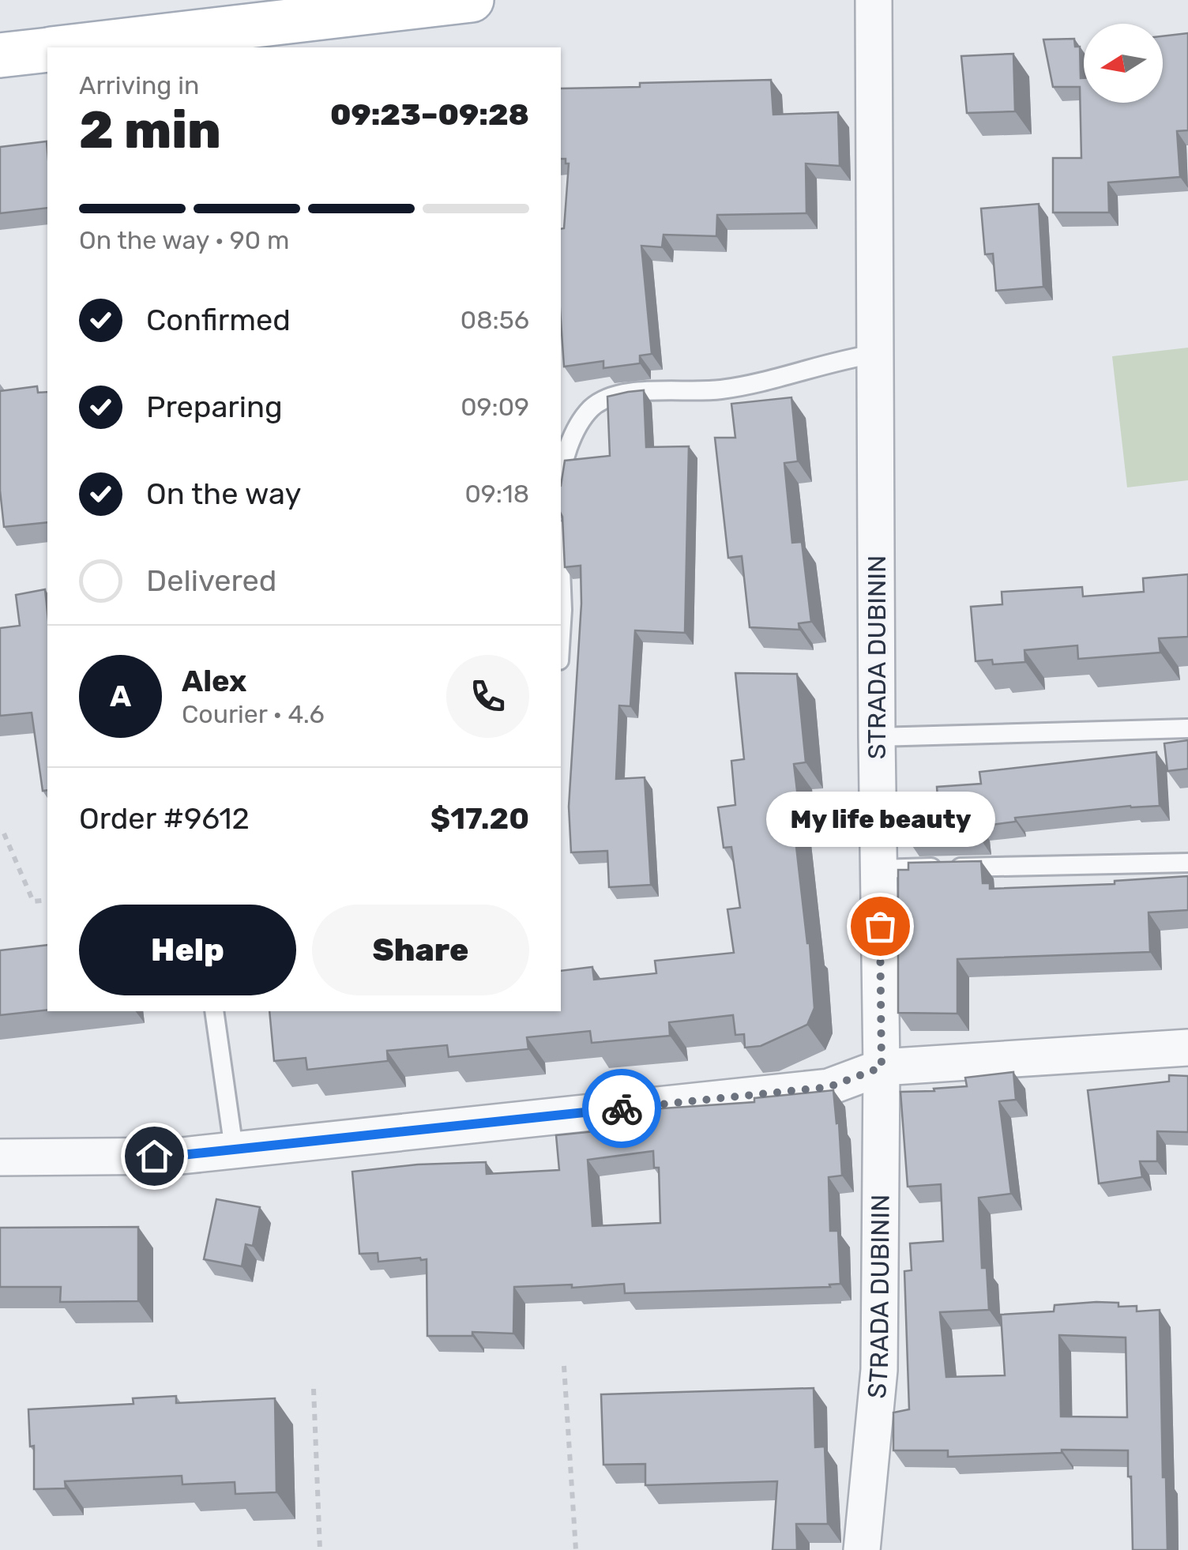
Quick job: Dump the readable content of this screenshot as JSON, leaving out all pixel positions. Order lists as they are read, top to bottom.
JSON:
{
  "streets": {
    "street": ["STRADA DUBININ"]
  },
  "places": ["My life beauty"],
  "north": "left",
  "page": {
    "heading": ["2 min", "Arriving in", "09:23–09:28"],
    "panel": [
      "Alex",
      "Courier · 4.6",
      "Order #9612",
      "$17.20"
    ],
    "bar": "On the way · 90 m",
    "list": [
      ["Confirmed", "08:56"],
      ["Preparing", "09:09"],
      ["On the way", "09:18"],
      "Delivered"
    ],
    "round": "A",
    "bubble": "My life beauty",
    "buttons": ["Help", "Share"]
  }
}
